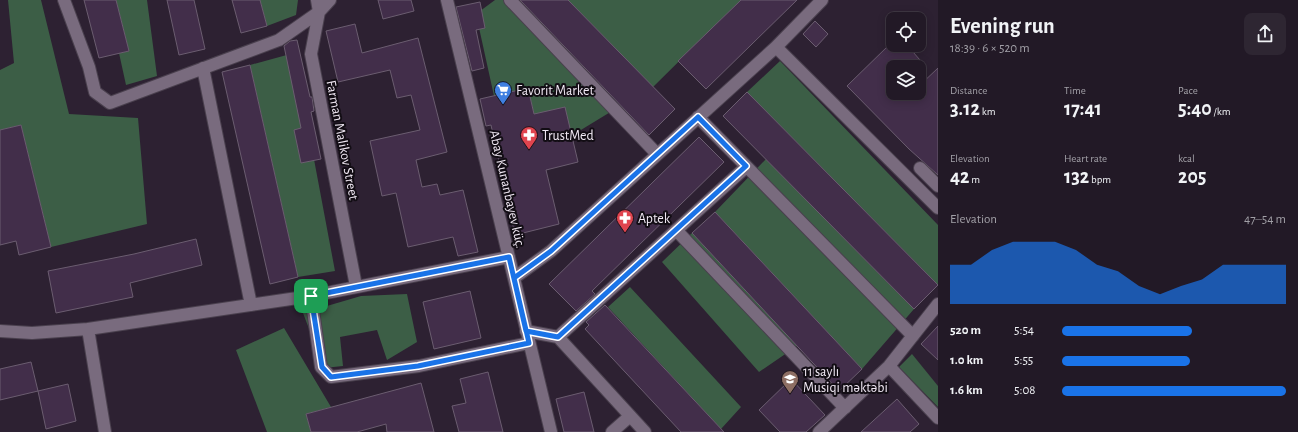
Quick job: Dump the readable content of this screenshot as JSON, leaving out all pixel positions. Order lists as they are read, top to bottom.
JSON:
{
  "streets": {
    "street": ["Farman Malikov Street", "Abay Kunanbayev küç."]
  },
  "places": {
    "supermarket": ["Favorit Market"],
    "pharmacy": ["TrustMed", "Aptek"],
    "school or university": ["11 saylı Musiqi məktəbi"]
  },
  "page": {
    "heading": ["Evening run", "18:39 · 6 × 520 m"],
    "stats": [
      ["Distance", "3.12 km"],
      ["Time", "17:41"],
      ["Pace", "5:40 /km"],
      ["Elevation", "42 m"],
      ["Heart rate", "132 bpm"],
      ["kcal", "205"]
    ],
    "chart": ["Elevation", "47–54 m"],
    "list": [
      {
        "name": "520 m",
        "note": "5:54"
      },
      {
        "name": "1.0 km",
        "note": "5:55"
      },
      {
        "name": "1.6 km",
        "note": "5:08"
      }
    ]
  }
}
